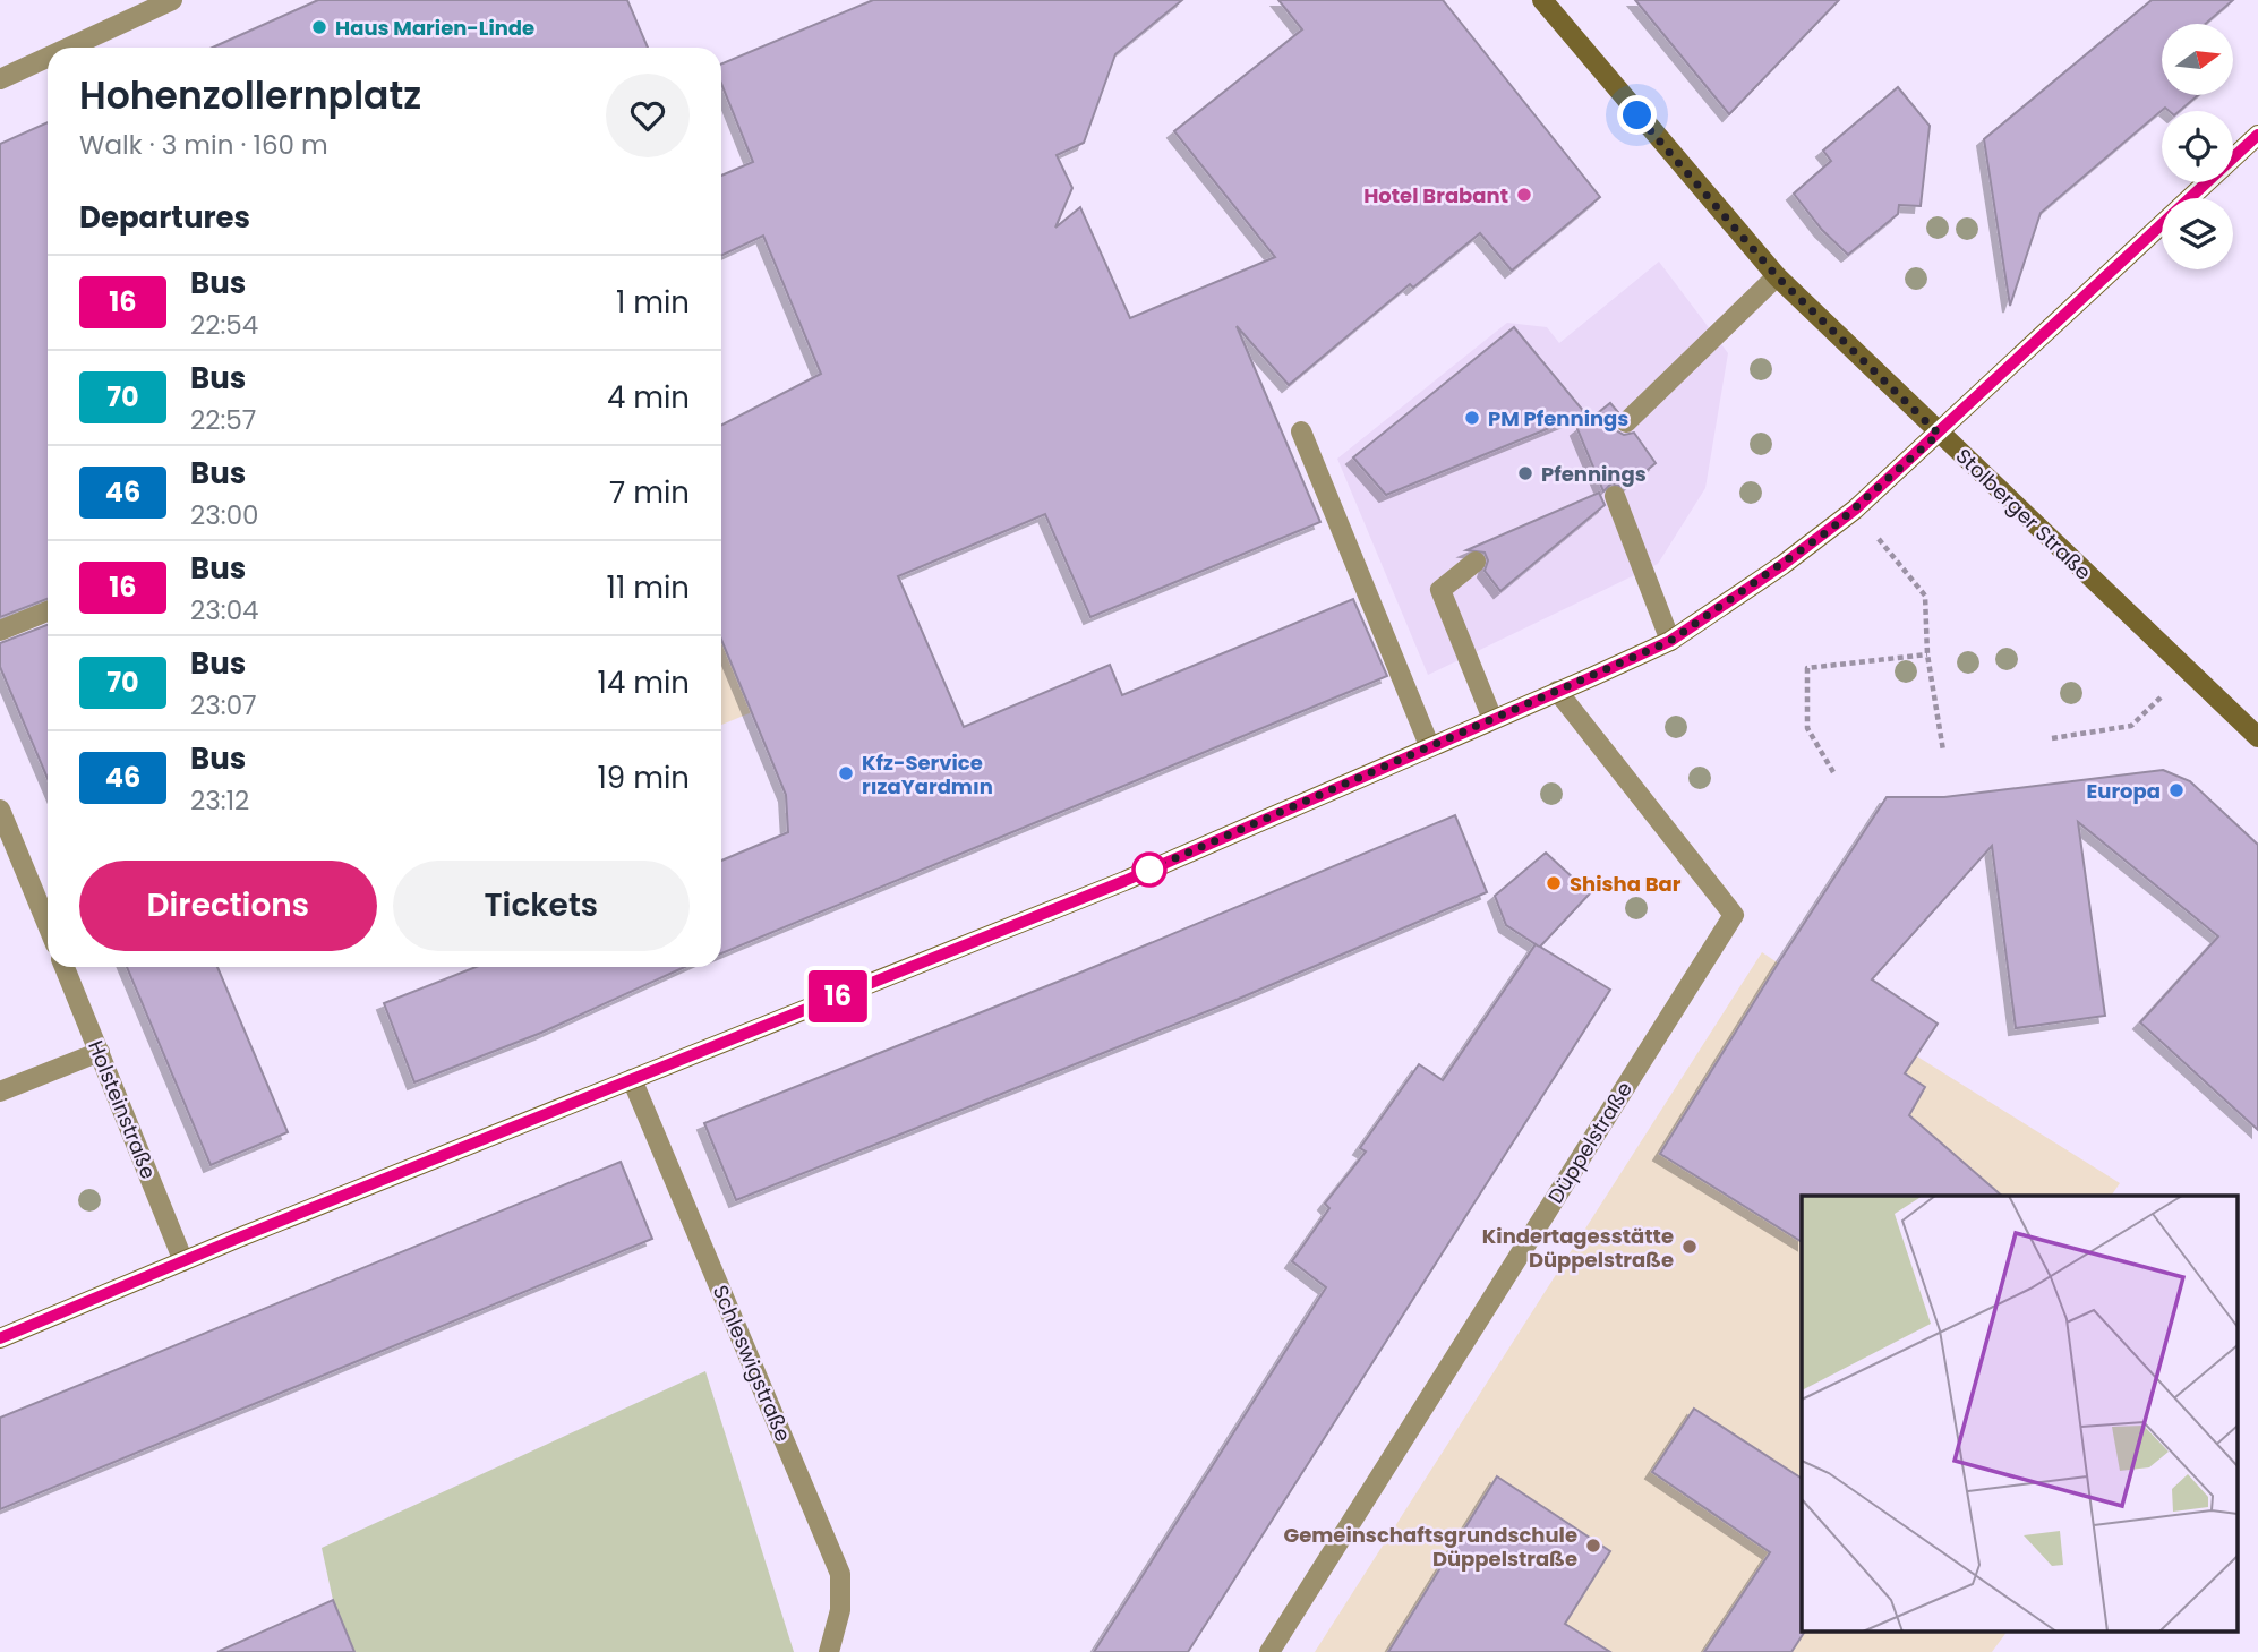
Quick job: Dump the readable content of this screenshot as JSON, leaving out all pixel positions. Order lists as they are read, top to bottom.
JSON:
{
  "streets": {
    "street": [
      "Stolberger Straße",
      "Holsteinstraße",
      "Düppelstraße",
      "Schleswigstraße"
    ]
  },
  "places": [
    "Haus Marien-Linde",
    "Hotel Brabant",
    "PM Pfennings",
    "Pfennings",
    "Kfz-Service rızaYardmın",
    "Europa",
    "Shisha Bar",
    "Kindertagesstätte Düppelstraße",
    "Gemeinschaftsgrundschule Düppelstraße"
  ],
  "lines": ["bus line 16"],
  "north": "right",
  "page": {
    "on_map": "16",
    "heading": [
      ["Hohenzollernplatz", "Walk · 3 min · 160 m"],
      "Departures"
    ],
    "list": [
      {
        "mark": "16",
        "name": "Bus",
        "note": "22:54",
        "value": "1 min"
      },
      {
        "mark": "70",
        "name": "Bus",
        "note": "22:57",
        "value": "4 min"
      },
      {
        "mark": "46",
        "name": "Bus",
        "note": "23:00",
        "value": "7 min"
      },
      {
        "mark": "16",
        "name": "Bus",
        "note": "23:04",
        "value": "11 min"
      },
      {
        "mark": "70",
        "name": "Bus",
        "note": "23:07",
        "value": "14 min"
      },
      {
        "mark": "46",
        "name": "Bus",
        "note": "23:12",
        "value": "19 min"
      }
    ],
    "buttons": ["Directions", "Tickets"]
  }
}
